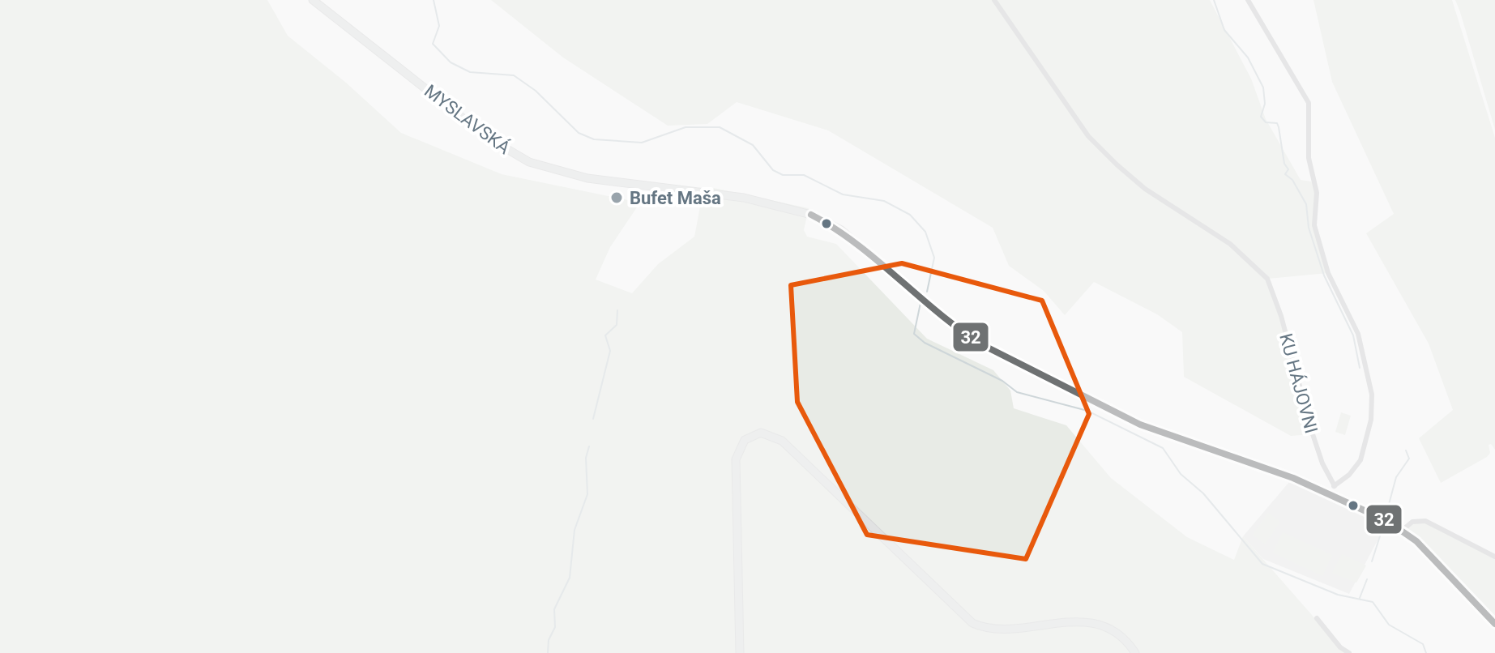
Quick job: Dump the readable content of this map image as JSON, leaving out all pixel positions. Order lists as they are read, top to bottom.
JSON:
{
  "streets": {
    "street": ["MYSLAVSKÁ", "KU HÁJOVNI"]
  },
  "places": ["Bufet Maša"],
  "lines": ["transit line 32"]
}
